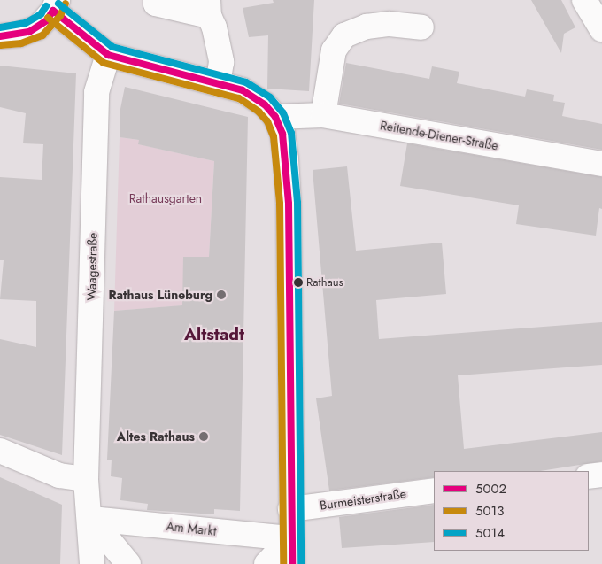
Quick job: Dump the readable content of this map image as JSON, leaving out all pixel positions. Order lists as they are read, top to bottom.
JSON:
{
  "streets": {
    "street": [
      "Reitende-Diener-Straße",
      "Waagestraße",
      "Burmeisterstraße",
      "Am Markt"
    ]
  },
  "districts": ["Altstadt"],
  "parks": ["Rathausgarten"],
  "places": ["Rathaus", "Rathaus Lüneburg", "Altes Rathaus"],
  "lines": ["transit line 5013", "transit line 5014", "transit line 5002"],
  "legend": ["5002", "5013", "5014"]
}
